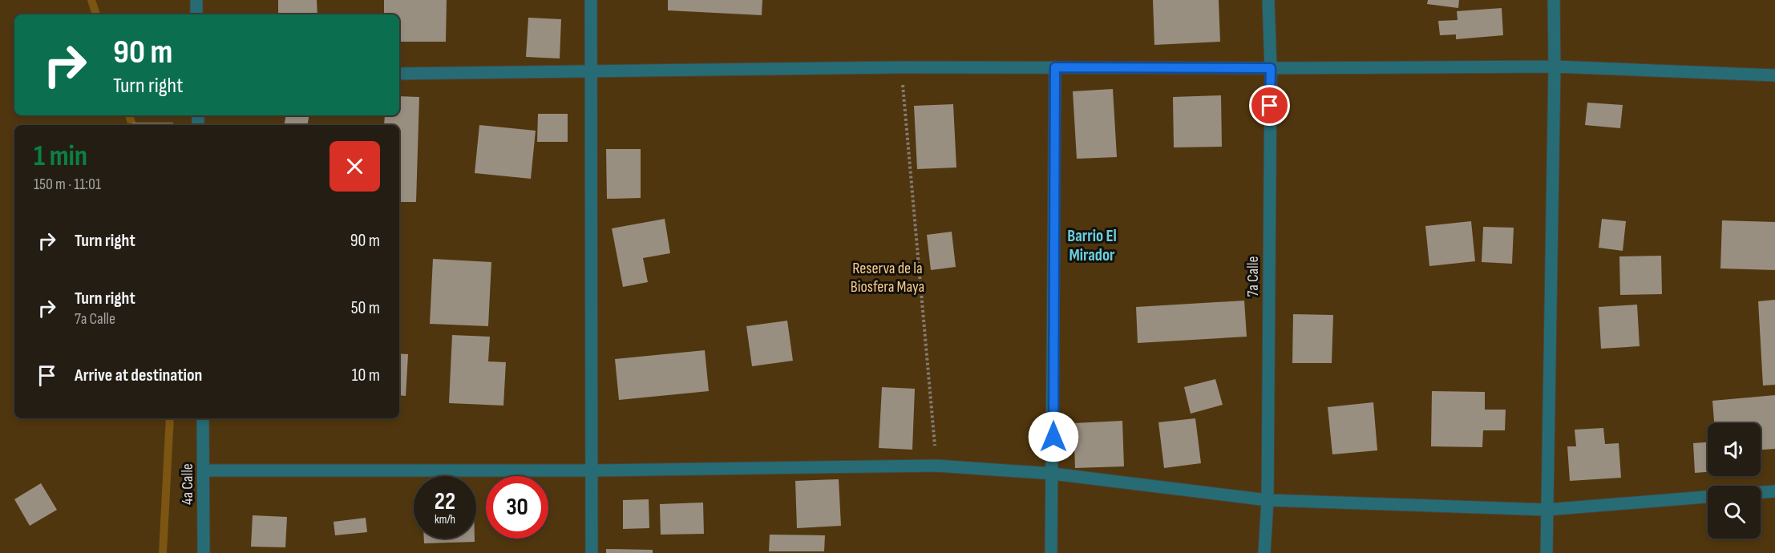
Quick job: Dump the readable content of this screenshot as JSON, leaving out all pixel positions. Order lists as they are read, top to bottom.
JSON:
{
  "streets": {
    "street": ["7a Calle", "4a Calle"]
  },
  "districts": ["Barrio El Mirador"],
  "parks": ["Reserva de la Biosfera Maya"],
  "page": {
    "turn": ["90 m", "Turn right"],
    "heading": ["1 min", "150 m · 11:01"],
    "list": [
      {
        "name": "Turn right",
        "value": "90 m"
      },
      {
        "name": "Turn right",
        "note": "7a Calle",
        "value": "50 m"
      },
      {
        "name": "Arrive at destination",
        "value": "10 m"
      }
    ],
    "speed": "22 km/h",
    "limit": "30"
  }
}
